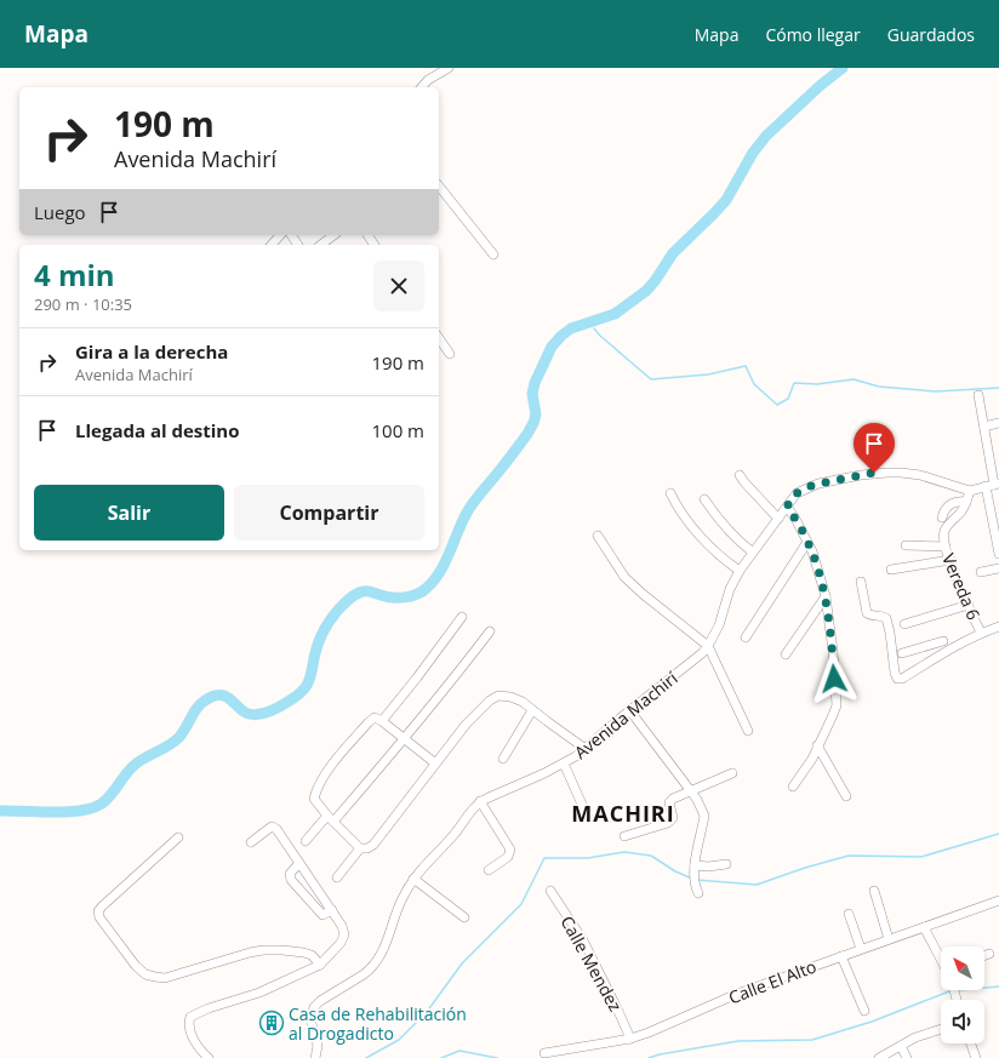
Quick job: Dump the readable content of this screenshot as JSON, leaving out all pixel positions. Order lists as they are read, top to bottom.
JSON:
{
  "streets": {
    "street": [
      "Vereda 6",
      "Avenida Machirí",
      "Calle Mendez",
      "Calle El Alto"
    ]
  },
  "crossings": [
    ["Vereda 6", "Avenida Machirí"],
    ["Calle Mendez", "Calle El Alto"]
  ],
  "districts": ["MACHIRI"],
  "places": {
    "building": ["Casa de Rehabilitación al Drogadicto"]
  },
  "north": "top left",
  "page": {
    "header": "Mapa",
    "nav": ["Mapa", "Cómo llegar", "Guardados"],
    "turn": ["190 m", "Avenida Machirí"],
    "then": "Luego",
    "heading": ["4 min", "290 m · 10:35"],
    "list": [
      {
        "name": "Gira a la derecha",
        "note": "Avenida Machirí",
        "value": "190 m"
      },
      {
        "name": "Llegada al destino",
        "value": "100 m"
      }
    ],
    "buttons": ["Salir", "Compartir"]
  }
}
